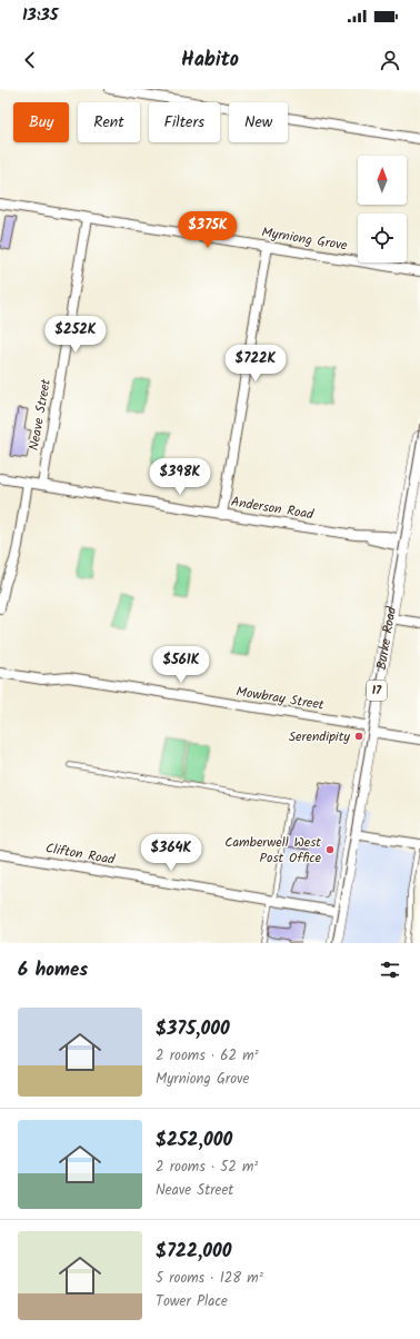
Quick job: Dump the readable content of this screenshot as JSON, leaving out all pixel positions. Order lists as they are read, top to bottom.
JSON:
{
  "streets": {
    "main road": ["Burke Road", "17"],
    "street": [
      "Myrniong Grove",
      "Neave Street",
      "Anderson Road",
      "Mowbray Street",
      "Clifton Road"
    ]
  },
  "crossings": [
    ["Myrniong Grove", "Neave Street"],
    ["Neave Street", "Anderson Road"],
    ["Anderson Road", "Burke Road"],
    ["Burke Road", "Mowbray Street"],
    ["Burke Road", "Clifton Road"]
  ],
  "places": ["Serendipity", "Camberwell West Post Office"],
  "north": "top",
  "page": {
    "status": "13:35",
    "header": "Habito",
    "chip": [
      "Buy",
      "Rent",
      "Filters",
      "New"
    ],
    "price": [
      "$375K",
      "$252K",
      "$722K",
      "$398K",
      "$561K",
      "$364K"
    ],
    "heading": "6 homes",
    "list": [
      {
        "name": "$375,000",
        "note": "2 rooms · 62 m² · Myrniong Grove"
      },
      {
        "name": "$252,000",
        "note": "2 rooms · 52 m² · Neave Street"
      },
      {
        "name": "$722,000",
        "note": "5 rooms · 128 m² · Tower Place"
      }
    ]
  }
}
